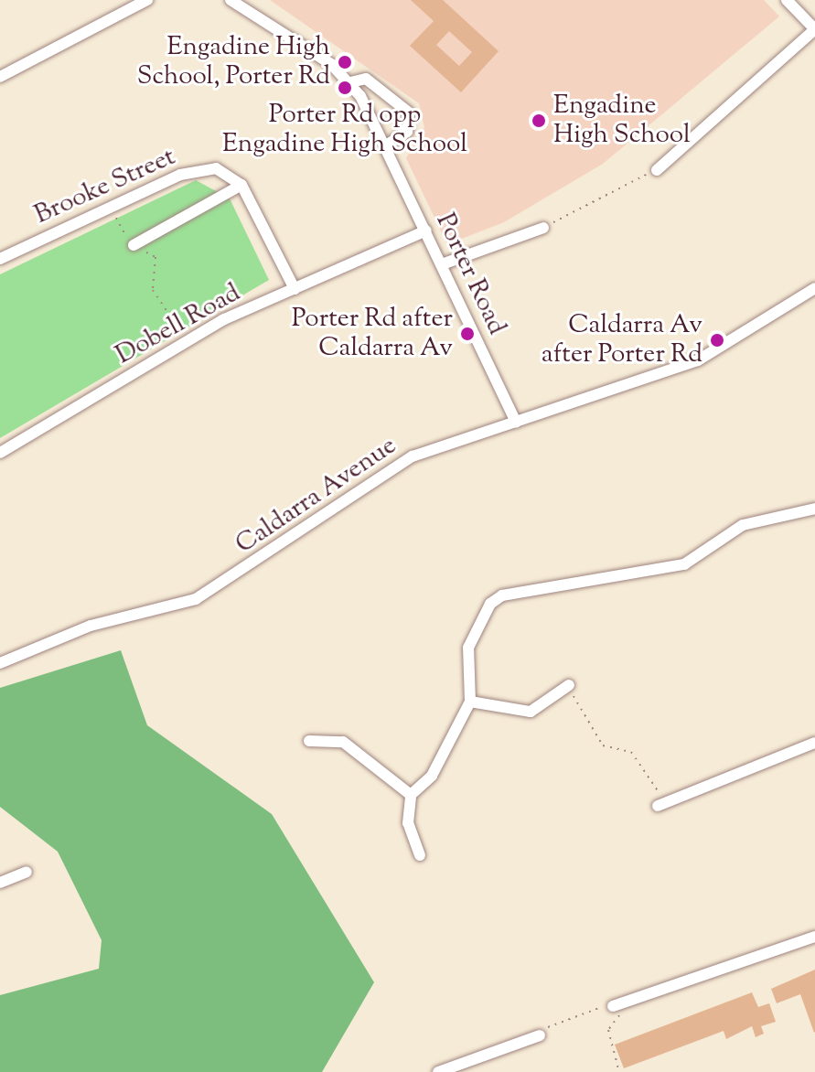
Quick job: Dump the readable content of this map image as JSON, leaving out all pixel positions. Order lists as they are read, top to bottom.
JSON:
{
  "streets": {
    "street": [
      "Brooke Street",
      "Porter Road",
      "Dobell Road",
      "Caldarra Avenue"
    ]
  },
  "crossings": [
    ["Porter Road", "Dobell Road"],
    ["Porter Road", "Caldarra Avenue"]
  ],
  "places": [
    "Engadine High School, Porter Rd",
    "Porter Rd opp Engadine High School",
    "Engadine High School",
    "Porter Rd after Caldarra Av",
    "Caldarra Av after Porter Rd"
  ]
}
